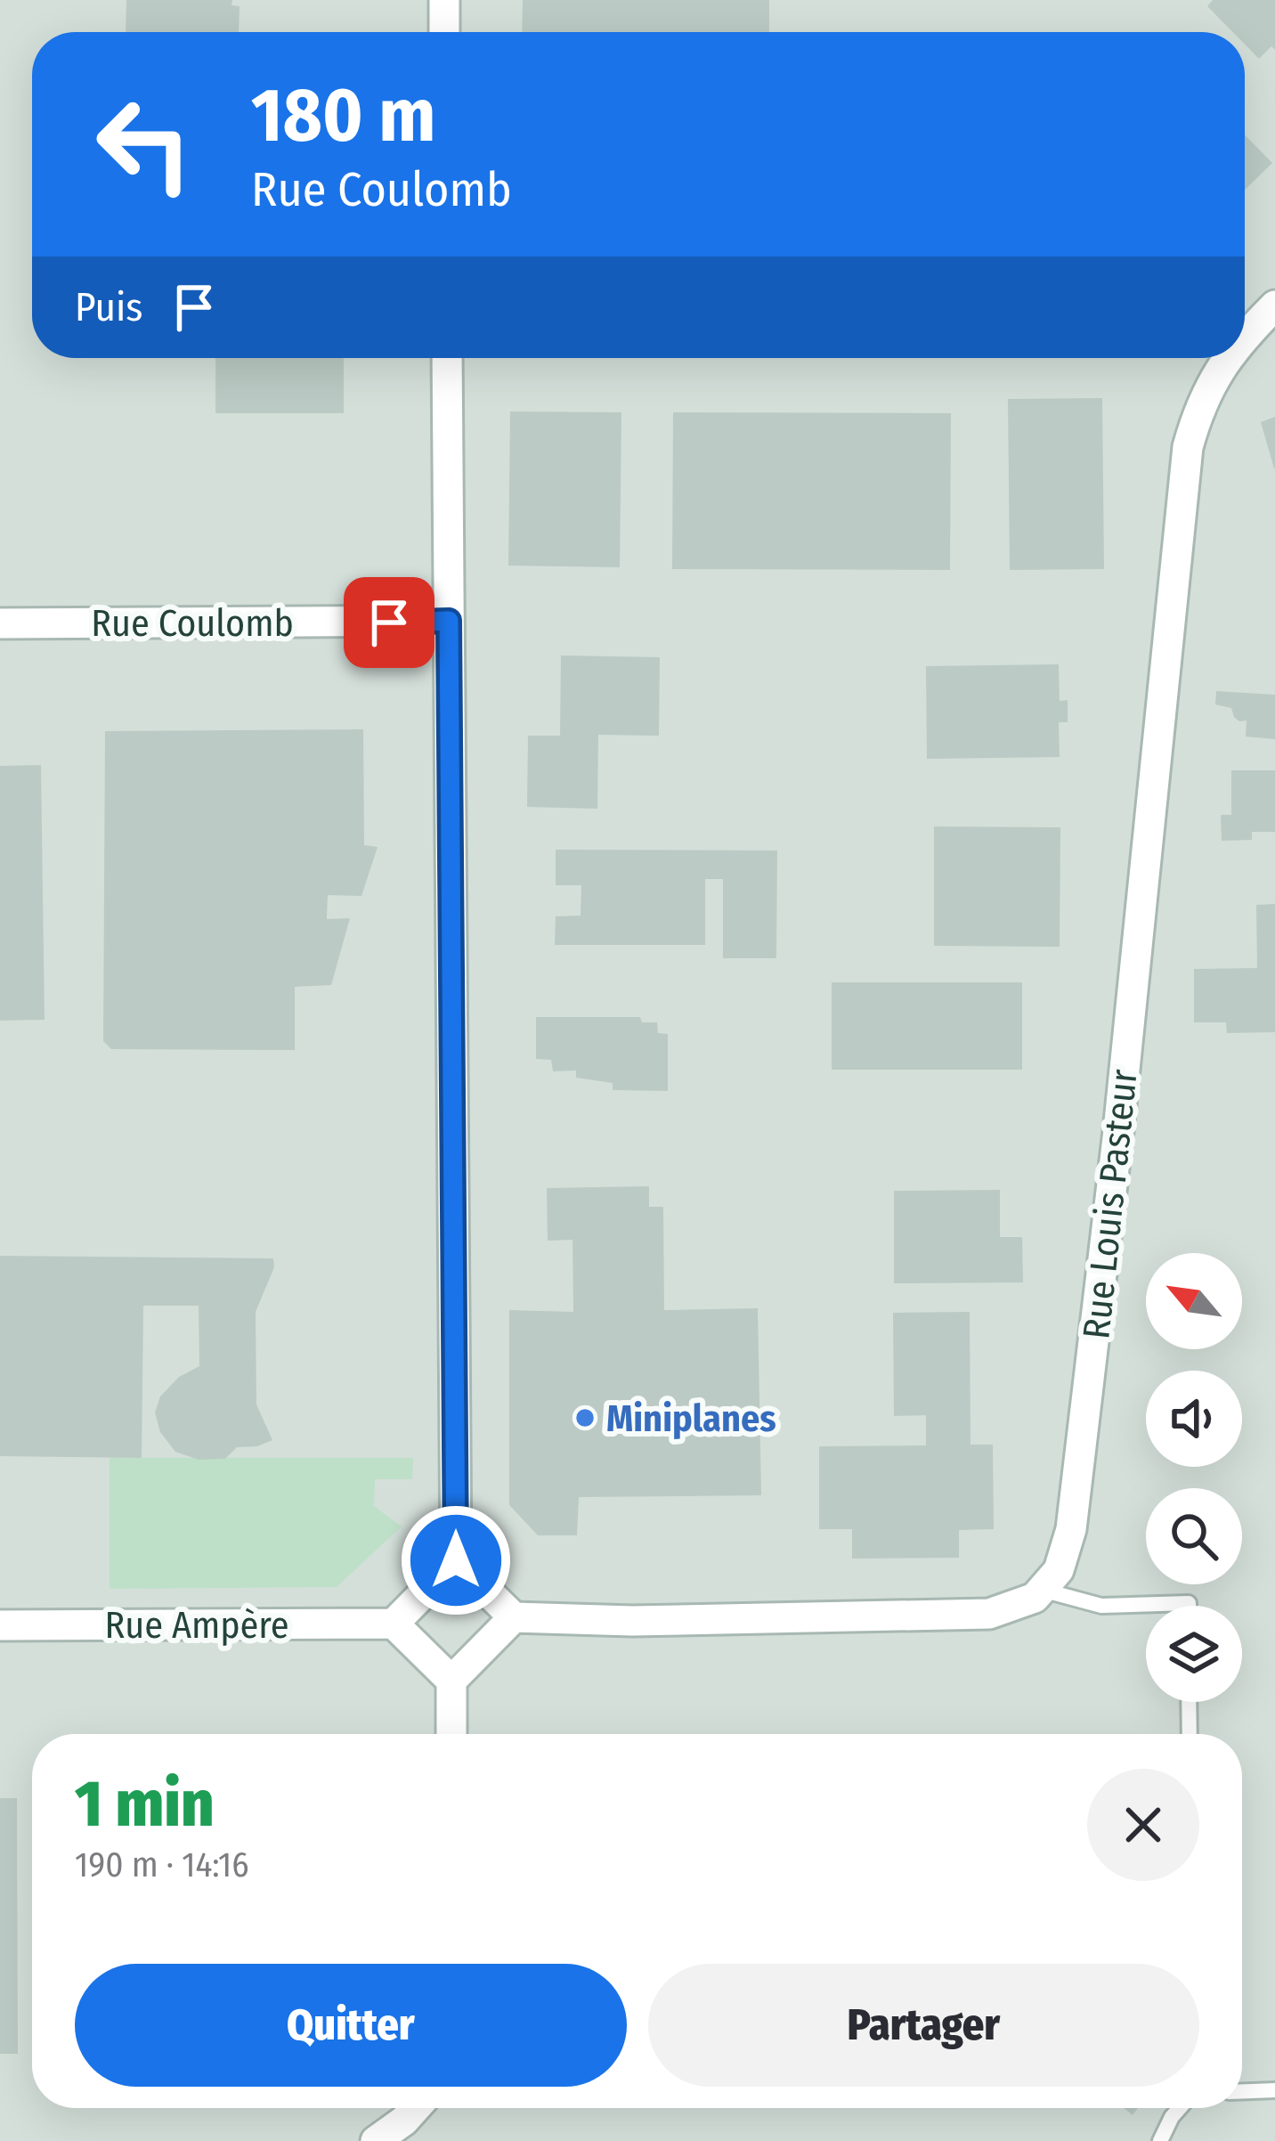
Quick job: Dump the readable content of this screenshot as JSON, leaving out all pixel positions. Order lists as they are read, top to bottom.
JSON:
{
  "streets": {
    "street": ["Rue Coulomb", "Rue Louis Pasteur", "Rue Ampère"]
  },
  "places": ["Miniplanes"],
  "north": "top left",
  "page": {
    "turn": ["180 m", "Rue Coulomb"],
    "then": "Puis",
    "heading": ["1 min", "190 m · 14:16"],
    "buttons": ["Quitter", "Partager"]
  }
}
